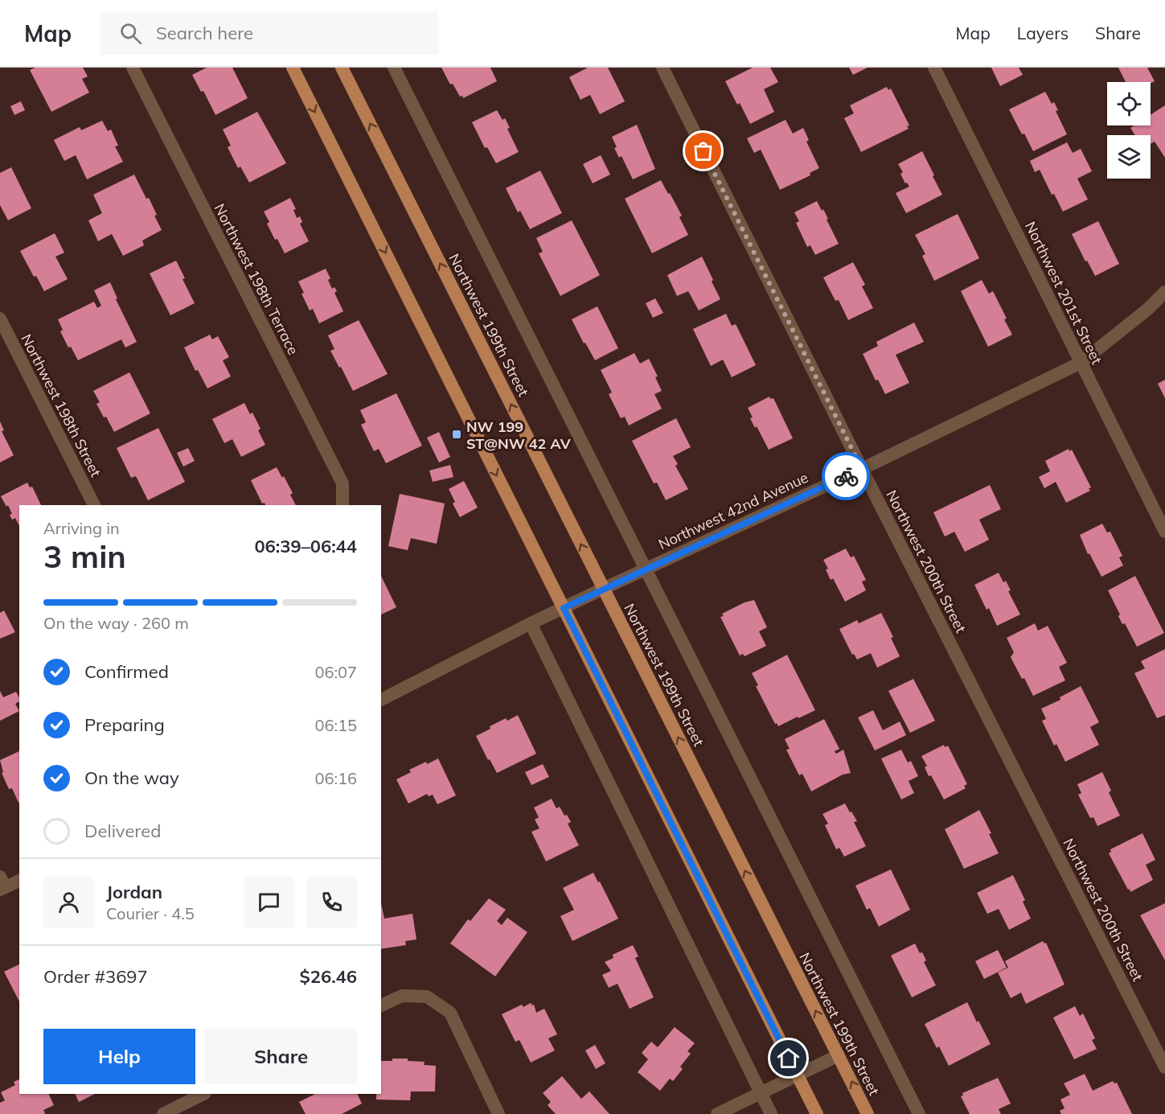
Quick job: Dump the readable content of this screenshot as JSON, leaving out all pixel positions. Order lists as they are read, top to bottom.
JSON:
{
  "streets": {
    "main road": ["Northwest 199th Street"],
    "street": [
      "Northwest 198th Terrace",
      "Northwest 201st Street",
      "Northwest 198th Street",
      "Northwest 42nd Avenue",
      "Northwest 200th Street"
    ]
  },
  "crossings": [
    ["Northwest 201st Street", "Northwest 42nd Avenue"],
    ["Northwest 199th Street", "Northwest 42nd Avenue"],
    ["Northwest 42nd Avenue", "Northwest 200th Street"]
  ],
  "places": {
    "transit": ["NW 199 ST@NW 42 AV"]
  },
  "page": {
    "header": "Map",
    "search": "Search here",
    "nav": ["Map", "Layers", "Share"],
    "heading": ["3 min", "Arriving in", "06:39–06:44"],
    "panel": [
      "Jordan",
      "Courier · 4.5",
      "Order #3697",
      "$26.46"
    ],
    "bar": "On the way · 260 m",
    "list": [
      ["Confirmed", "06:07"],
      ["Preparing", "06:15"],
      ["On the way", "06:16"],
      "Delivered"
    ],
    "buttons": ["Help", "Share"]
  }
}
